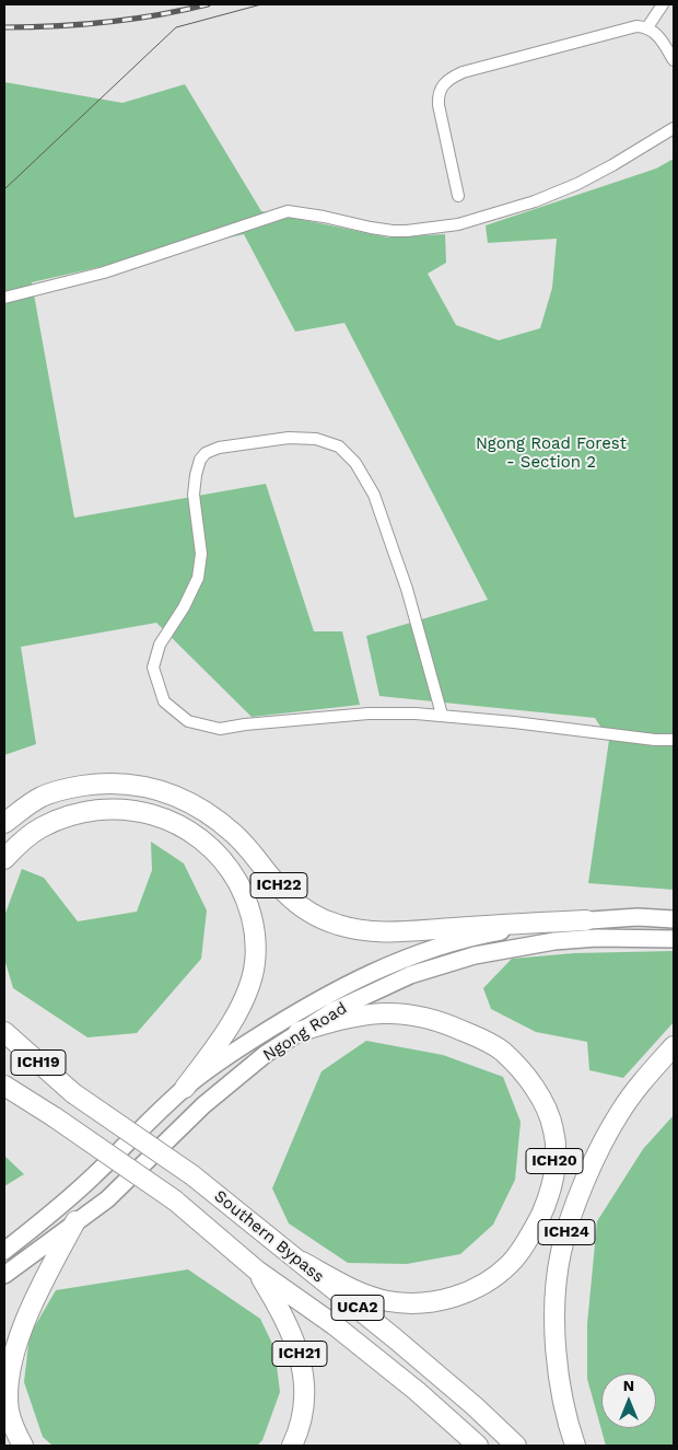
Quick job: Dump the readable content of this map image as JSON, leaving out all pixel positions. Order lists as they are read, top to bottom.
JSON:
{
  "streets": {
    "highway": [
      "ICH22",
      "ICH19",
      "ICH20",
      "ICH24",
      "Southern Bypass",
      "UCA2",
      "ICH21"
    ],
    "main road": ["Ngong Road"]
  },
  "crossings": [
    ["ICH22", "Ngong Road"],
    ["Ngong Road", "ICH20"],
    ["ICH19", "Southern Bypass"],
    ["ICH20", "Southern Bypass"],
    ["Southern Bypass", "ICH21"]
  ],
  "parks": ["Ngong Road Forest - Section 2"],
  "north": "top"
}
